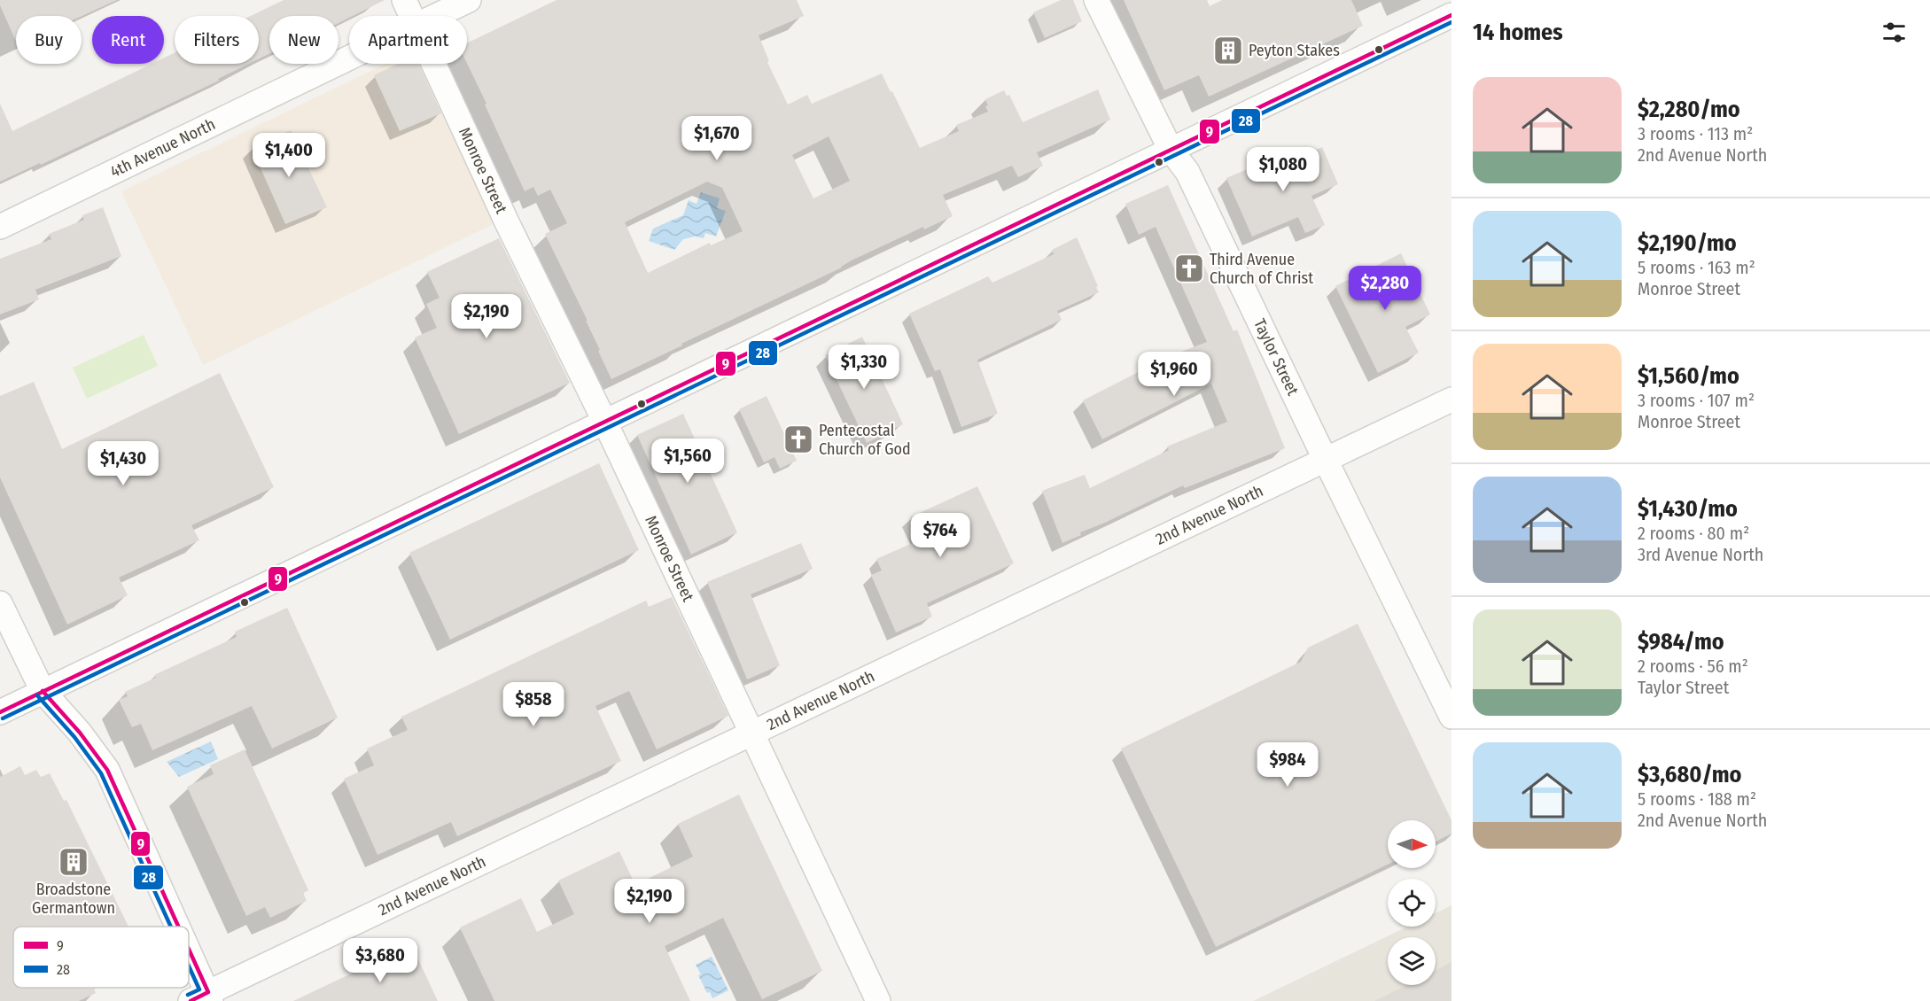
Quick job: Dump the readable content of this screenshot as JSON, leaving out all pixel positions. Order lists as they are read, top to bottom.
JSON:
{
  "streets": {
    "street": [
      "4th Avenue North",
      "Monroe Street",
      "Taylor Street",
      "2nd Avenue North"
    ]
  },
  "crossings": [
    ["Monroe Street", "2nd Avenue North"],
    ["Taylor Street", "2nd Avenue North"]
  ],
  "places": {
    "building": ["Peyton Stakes", "Broadstone Germantown"],
    "church": ["Third Avenue Church of Christ", "Pentecostal Church of God"]
  },
  "lines": ["transit line 9", "transit line 28"],
  "legend": ["9", "28"],
  "north": "right",
  "page": {
    "heading": "14 homes",
    "chip": [
      "Buy",
      "Rent",
      "Filters",
      "New",
      "Apartment"
    ],
    "list": [
      {
        "name": "$2,280/mo",
        "note": "3 rooms · 113 m² · 2nd Avenue North"
      },
      {
        "name": "$2,190/mo",
        "note": "5 rooms · 163 m² · Monroe Street"
      },
      {
        "name": "$1,560/mo",
        "note": "3 rooms · 107 m² · Monroe Street"
      },
      {
        "name": "$1,430/mo",
        "note": "2 rooms · 80 m² · 3rd Avenue North"
      },
      {
        "name": "$984/mo",
        "note": "2 rooms · 56 m² · Taylor Street"
      },
      {
        "name": "$3,680/mo",
        "note": "5 rooms · 188 m² · 2nd Avenue North"
      }
    ],
    "price": [
      "$1,670",
      "$1,400",
      "$1,080",
      "$2,280",
      "$2,190",
      "$1,330",
      "$1,960",
      "$1,560",
      "$1,430",
      "$764",
      "$858",
      "$984",
      "$2,190",
      "$3,680"
    ]
  }
}
